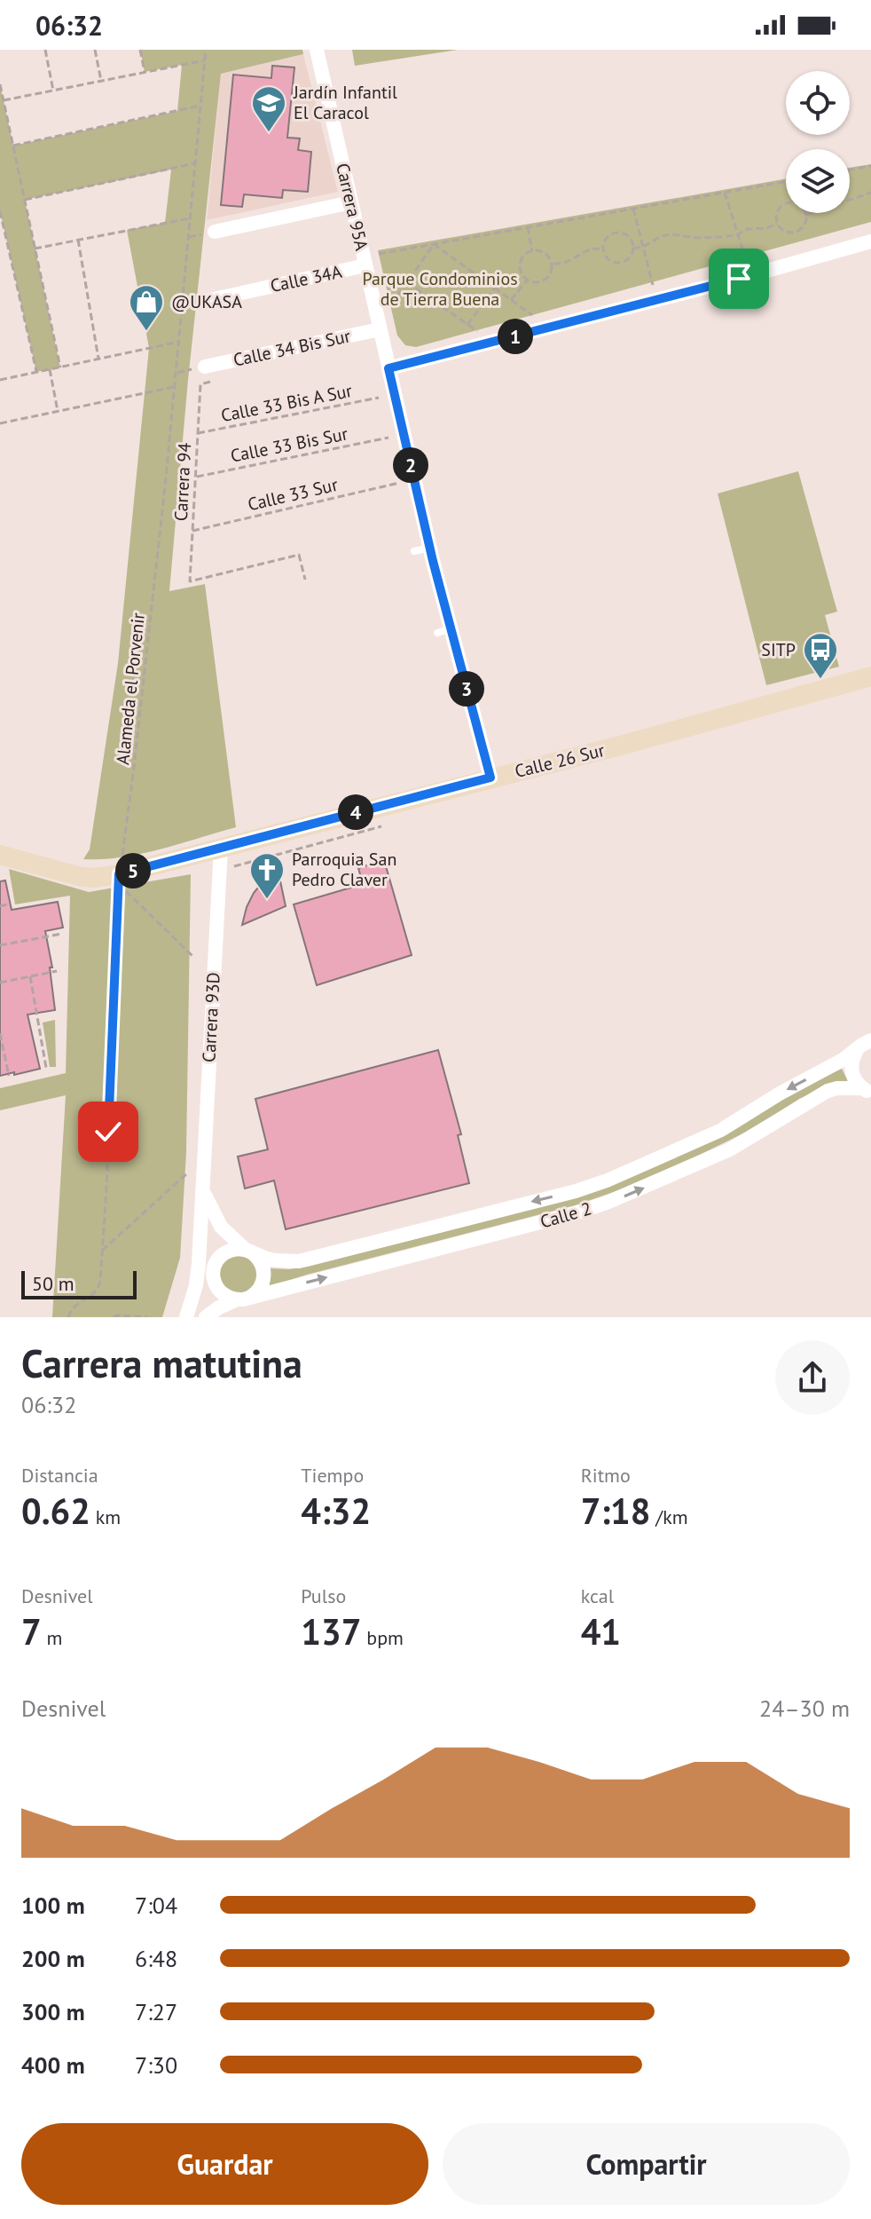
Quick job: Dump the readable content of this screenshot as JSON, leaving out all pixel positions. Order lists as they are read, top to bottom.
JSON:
{
  "streets": {
    "street": [
      "Carrera 95A",
      "Calle 34A",
      "Calle 34 Bis Sur",
      "Calle 26 Sur",
      "Carrera 93D",
      "Calle 2"
    ],
    "path": [
      "Calle 33 Bis A Sur",
      "Calle 33 Bis Sur",
      "Carrera 94",
      "Calle 33 Sur",
      "Alameda el Porvenir"
    ]
  },
  "crossings": [
    ["Carrera 95A", "Calle 34A"],
    ["Carrera 95A", "Calle 34 Bis Sur"],
    ["Carrera 95A", "Calle 26 Sur"],
    ["Calle 33 Bis A Sur", "Carrera 94"],
    ["Calle 33 Bis Sur", "Carrera 94"],
    ["Carrera 94", "Calle 33 Sur"],
    ["Alameda el Porvenir", "Calle 26 Sur"],
    ["Calle 26 Sur", "Carrera 93D"],
    ["Carrera 93D", "Calle 2"]
  ],
  "parks": ["Parque Condominios de Tierra Buena"],
  "places": {
    "school or university": ["Jardín Infantil El Caracol"],
    "shop": ["@UKASA"],
    "bus stop": ["SITP"],
    "church": ["Parroquia San Pedro Claver"]
  },
  "scale_bar": "50 m",
  "page": {
    "status": "06:32",
    "pins": [
      "1",
      "2",
      "3",
      "4",
      "5"
    ],
    "scale": "50 m",
    "heading": ["Carrera matutina", "06:32"],
    "stats": [
      ["Distancia", "0.62 km"],
      ["Tiempo", "4:32"],
      ["Ritmo", "7:18 /km"],
      ["Desnivel", "7 m"],
      ["Pulso", "137 bpm"],
      ["kcal", "41"]
    ],
    "chart": ["Desnivel", "24–30 m"],
    "list": [
      {
        "name": "100 m",
        "note": "7:04"
      },
      {
        "name": "200 m",
        "note": "6:48"
      },
      {
        "name": "300 m",
        "note": "7:27"
      },
      {
        "name": "400 m",
        "note": "7:30"
      }
    ],
    "buttons": ["Guardar", "Compartir"]
  }
}
